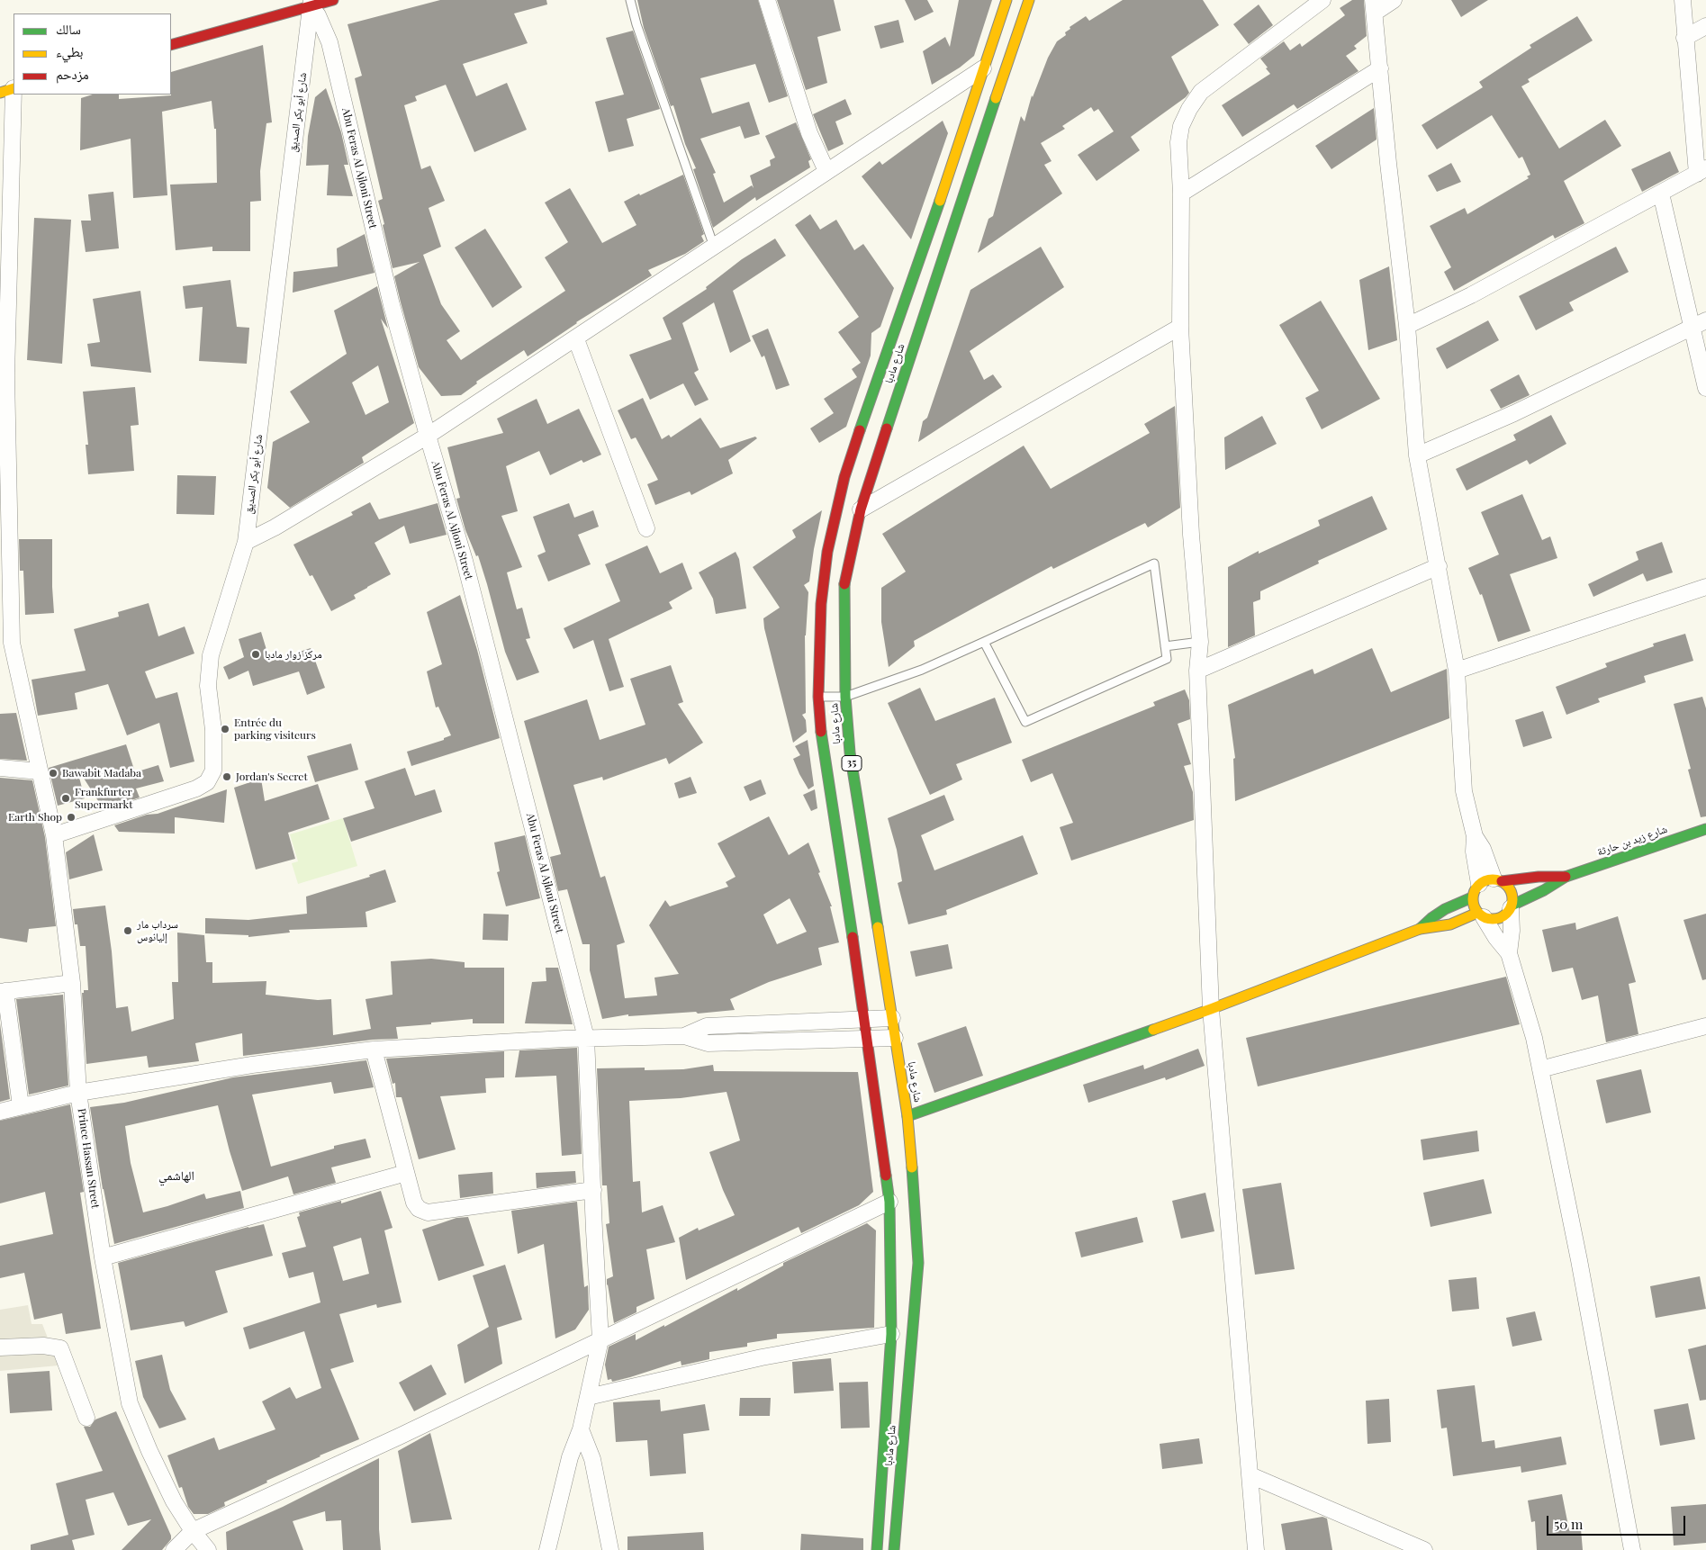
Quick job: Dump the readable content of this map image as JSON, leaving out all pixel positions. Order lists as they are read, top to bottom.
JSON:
{
  "streets": {
    "main road": ["شارع مادبا", "35", "شارع زيد بن حارثة"],
    "street": ["شارع أبو بكر الصديق", "Abu Feras Al Ajloni Street", "Prince Hassan Street"]
  },
  "crossings": [
    ["شارع أبو بكر الصديق", "Abu Feras Al Ajloni Street"],
    ["شارع أبو بكر الصديق", "Prince Hassan Street"]
  ],
  "districts": ["الهاشمي"],
  "places": [
    "مركز زوار مادبا",
    "Entrée du parking visiteurs",
    "Bawabit Madaba",
    "Jordan's Secret",
    "Frankfurter Supermarkt",
    "Earth Shop",
    "سرداب مار إليانوس"
  ],
  "legend": ["سالك", "بطيء", "مزدحم"],
  "scale_bar": "50 m"
}
